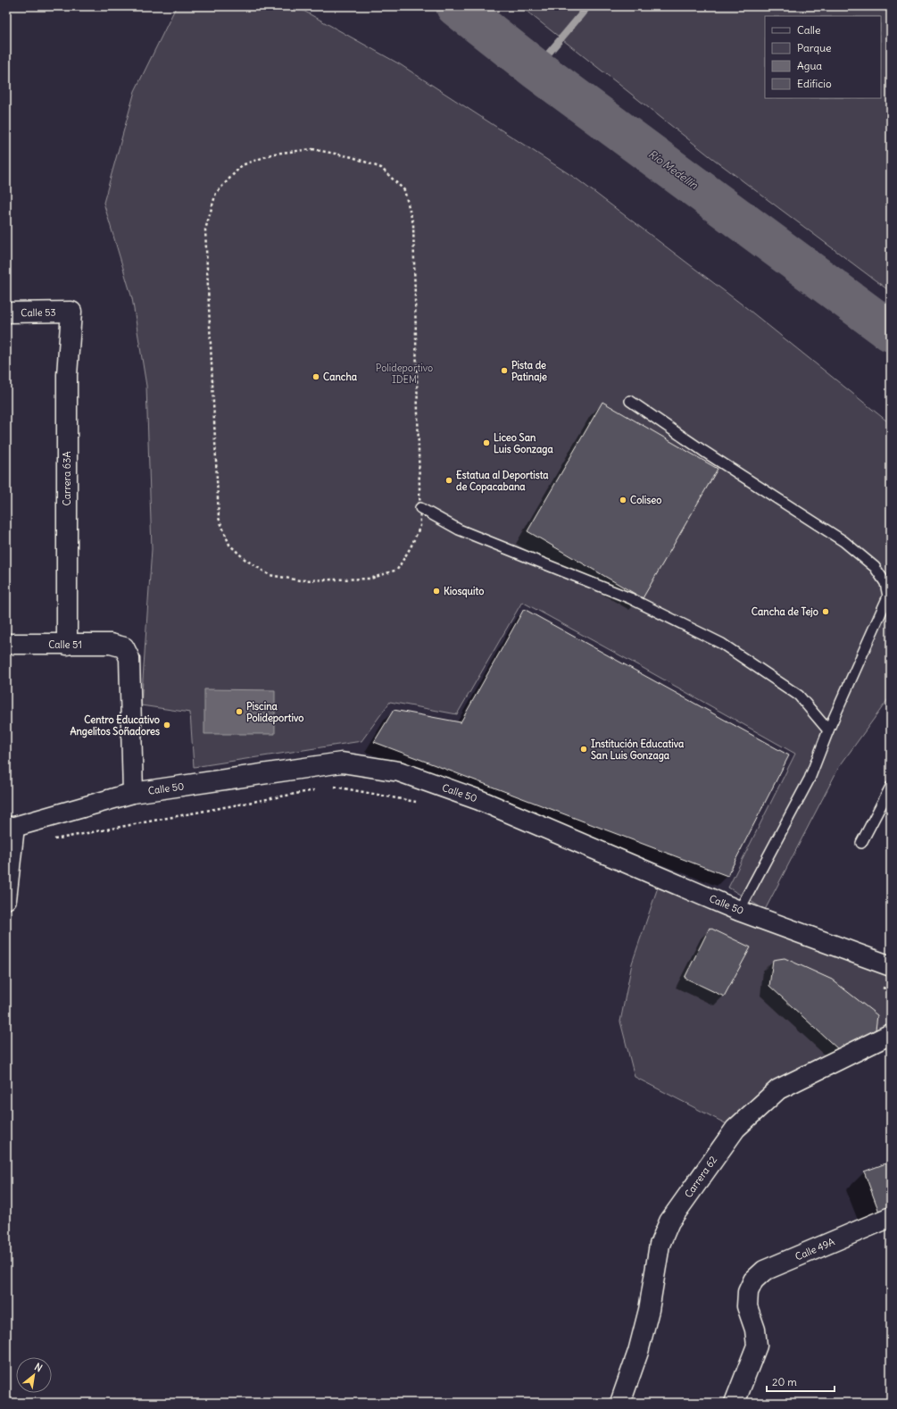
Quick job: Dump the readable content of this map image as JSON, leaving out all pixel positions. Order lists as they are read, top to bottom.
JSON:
{
  "streets": {
    "street": [
      "Calle 53",
      "Carrera 63A",
      "Calle 51",
      "Calle 50",
      "Carrera 62",
      "Calle 49A"
    ]
  },
  "crossings": [
    ["Calle 53", "Carrera 63A"],
    ["Carrera 63A", "Calle 51"],
    ["Calle 51", "Calle 50"]
  ],
  "water": ["Río Medellín"],
  "parks": ["Polideportivo IDEM"],
  "places": [
    "Pista de Patinaje",
    "Cancha",
    "Liceo San Luis Gonzaga",
    "Estatua al Deportista de Copacabana",
    "Coliseo",
    "Kiosquito",
    "Cancha de Tejo",
    "Piscina Polideportivo",
    "Centro Educativo Angelitos Soñadores",
    "Institución Educativa San Luis Gonzaga"
  ],
  "legend": [
    "Calle",
    "Parque",
    "Agua",
    "Edificio"
  ],
  "scale_bar": "20 m",
  "north": "top right"
}
